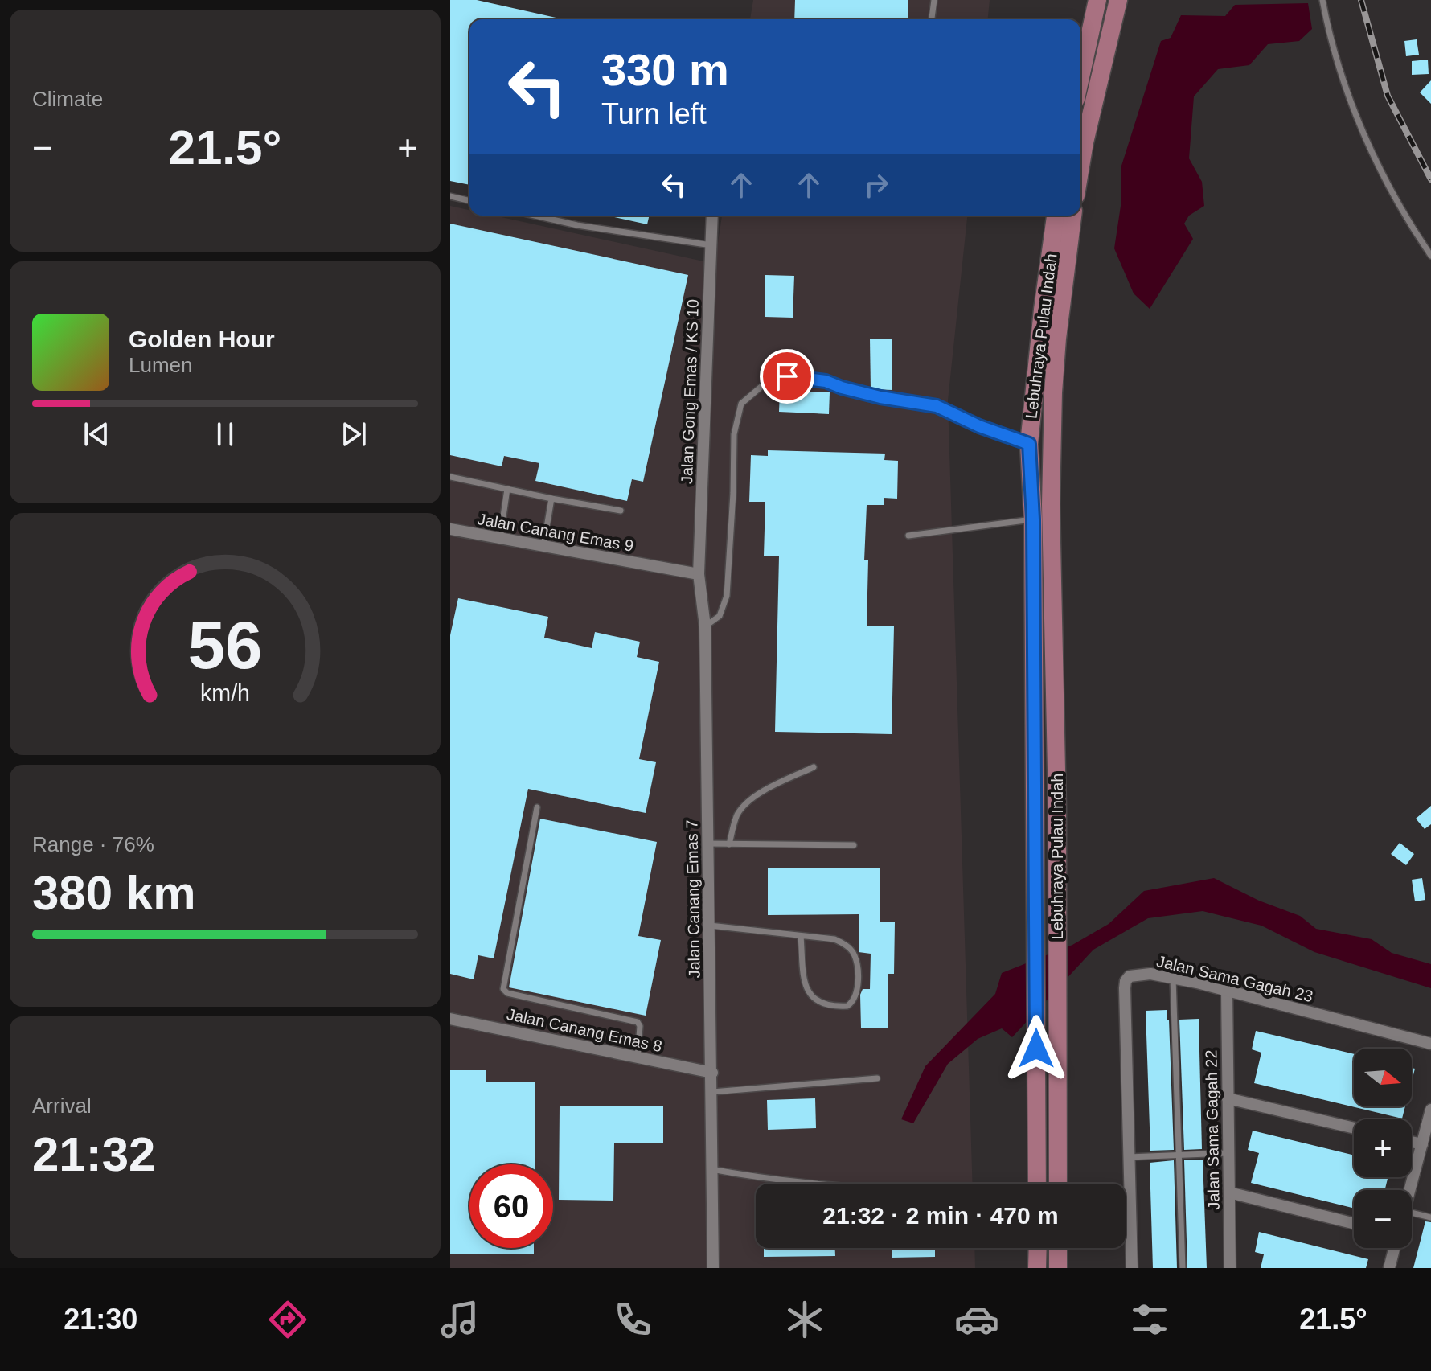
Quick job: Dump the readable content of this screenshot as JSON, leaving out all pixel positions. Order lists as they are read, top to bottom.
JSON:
{
  "streets": {
    "main road": ["Lebuhraya Pulau Indah"],
    "street": [
      "Jalan Gong Emas / KS 10",
      "Jalan Canang Emas 9",
      "Jalan Canang Emas 7",
      "Jalan Sama Gagah 23",
      "Jalan Canang Emas 8",
      "Jalan Sama Gagah 22"
    ]
  },
  "crossings": [
    ["Jalan Gong Emas / KS 10", "Jalan Canang Emas 9"],
    ["Jalan Gong Emas / KS 10", "Jalan Canang Emas 7"],
    ["Jalan Canang Emas 9", "Jalan Canang Emas 7"],
    ["Jalan Canang Emas 7", "Jalan Canang Emas 8"],
    ["Jalan Sama Gagah 23", "Jalan Sama Gagah 22"]
  ],
  "north": "right",
  "page": {
    "tile": [
      "Climate",
      ["Range · 76%", "380 km"],
      ["Arrival", "21:32"]
    ],
    "turn": ["330 m", "Turn left"],
    "heat": ["−", "21.5°", "+"],
    "song": ["Golden Hour", "Lumen"],
    "map_buttons": ["+", "−"],
    "limit": "60",
    "trip": "21:32 · 2 min · 470 m",
    "tabs": ["21:30", "21.5°"],
    "gauge": ["56", "km/h"]
  }
}
